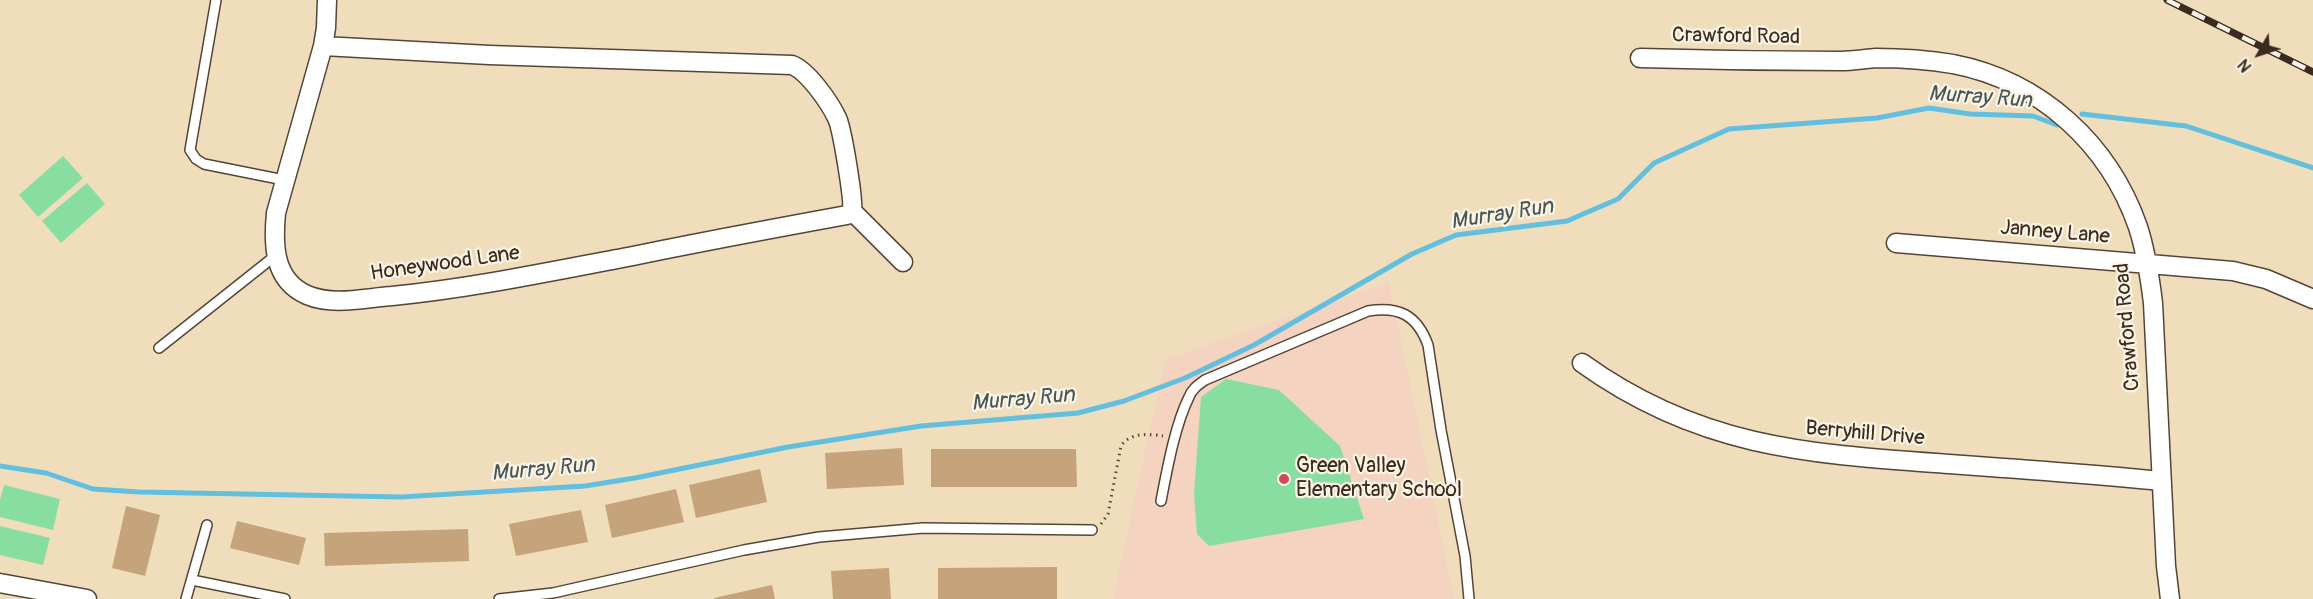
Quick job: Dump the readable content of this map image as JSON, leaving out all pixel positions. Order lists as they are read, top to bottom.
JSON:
{
  "streets": {
    "street": [
      "Crawford Road",
      "Janney Lane",
      "Honeywood Lane",
      "Berryhill Drive"
    ]
  },
  "crossings": [
    ["Crawford Road", "Janney Lane"],
    ["Crawford Road", "Berryhill Drive"]
  ],
  "water": ["Murray Run"],
  "places": ["Green Valley Elementary School"],
  "north": "bottom left"
}
